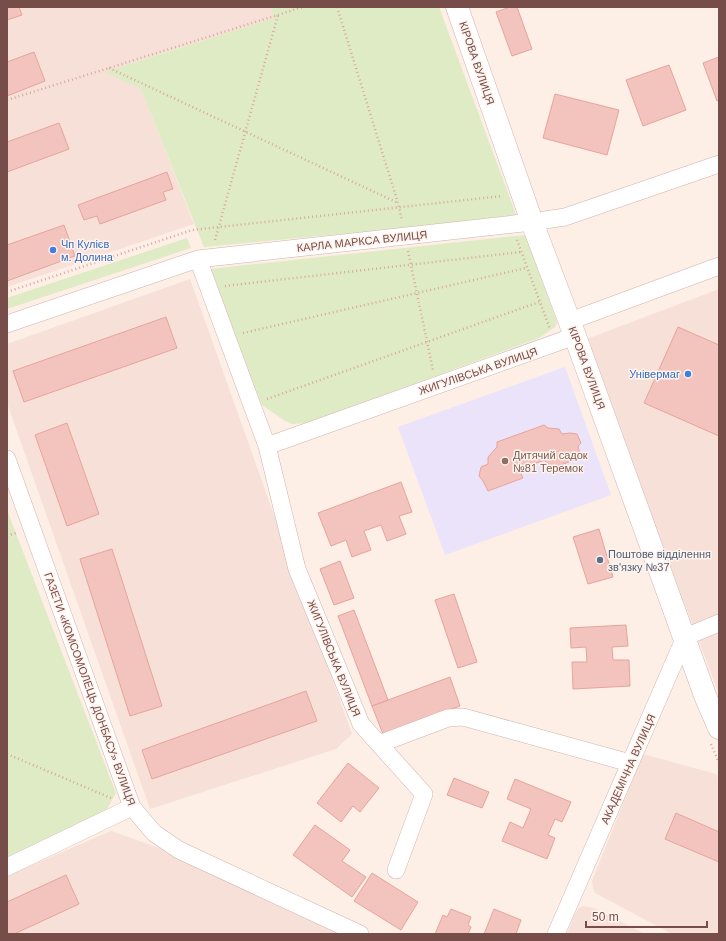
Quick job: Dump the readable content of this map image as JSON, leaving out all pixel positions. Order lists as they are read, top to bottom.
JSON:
{
  "streets": {
    "main road": ["КІРОВА ВУЛИЦЯ"],
    "street": [
      "КАРЛА МАРКСА ВУЛИЦЯ",
      "ЖИГУЛІВСЬКА ВУЛИЦЯ",
      "ГАЗЕТИ «КОМСОМОЛЕЦЬ ДОНБАСУ» ВУЛИЦЯ",
      "АКАДЕМІЧНА ВУЛИЦЯ"
    ]
  },
  "crossings": [
    ["КІРОВА ВУЛИЦЯ", "КАРЛА МАРКСА ВУЛИЦЯ"],
    ["КІРОВА ВУЛИЦЯ", "ЖИГУЛІВСЬКА ВУЛИЦЯ"],
    ["КІРОВА ВУЛИЦЯ", "АКАДЕМІЧНА ВУЛИЦЯ"],
    ["КАРЛА МАРКСА ВУЛИЦЯ", "ЖИГУЛІВСЬКА ВУЛИЦЯ"]
  ],
  "places": [
    "Чп Кулієв м. Долина",
    "Універмаг",
    "Дитячий садок №81 Теремок",
    "Поштове відділення зв'язку №37"
  ],
  "scale_bar": "50 m"
}
